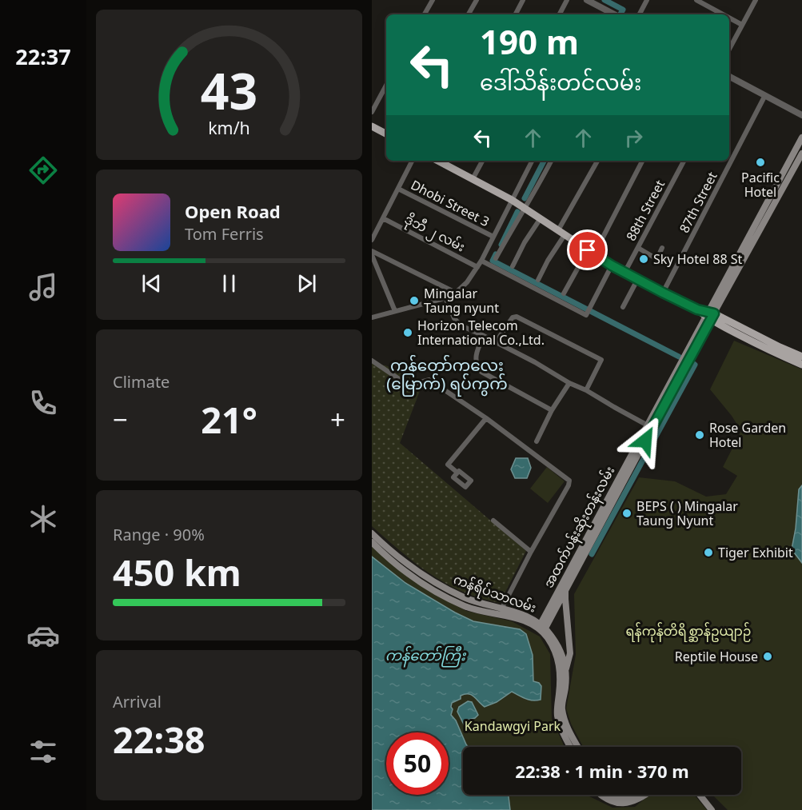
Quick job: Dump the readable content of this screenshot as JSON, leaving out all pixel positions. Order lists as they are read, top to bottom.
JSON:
{
  "streets": {
    "main road": ["အထက်ပန်းဆိုးတန်းလမ်း", "ကန်ရိပ်သာလမ်း"],
    "street": [
      "87th Street",
      "Dhobi Street 3",
      "88th Street",
      "ဒိုဘီ ၂ လမ်း"
    ]
  },
  "crossings": [
    ["အထက်ပန်းဆိုးတန်းလမ်း", "ကန်ရိပ်သာလမ်း"]
  ],
  "districts": ["ကန်တော်ကလေး (မြောက်) ရပ်ကွက်"],
  "water": ["ကန်တော်ကြီး"],
  "parks": ["ရန်ကုန်တိရိစ္ဆာန်ဥယျာဉ်", "Kandawgyi Park"],
  "places": [
    "Pacific Hotel",
    "Sky Hotel 88 St",
    "Mingalar Taung nyunt",
    "Horizon Telecom International Co.,Ltd.",
    "Rose Garden Hotel",
    "BEPS ( ) Mingalar Taung Nyunt",
    "Tiger Exhibit",
    "Reptile House"
  ],
  "page": {
    "tabs": "22:37",
    "turn": ["190 m", "ဒေါ်သိန်းတင်လမ်း"],
    "song": ["Open Road", "Tom Ferris"],
    "tile": [
      "Climate",
      ["Range · 90%", "450 km"],
      ["Arrival", "22:38"]
    ],
    "heat": ["−", "21°", "+"],
    "limit": "50",
    "trip": "22:38 · 1 min · 370 m",
    "gauge": ["43", "km/h"]
  }
}
